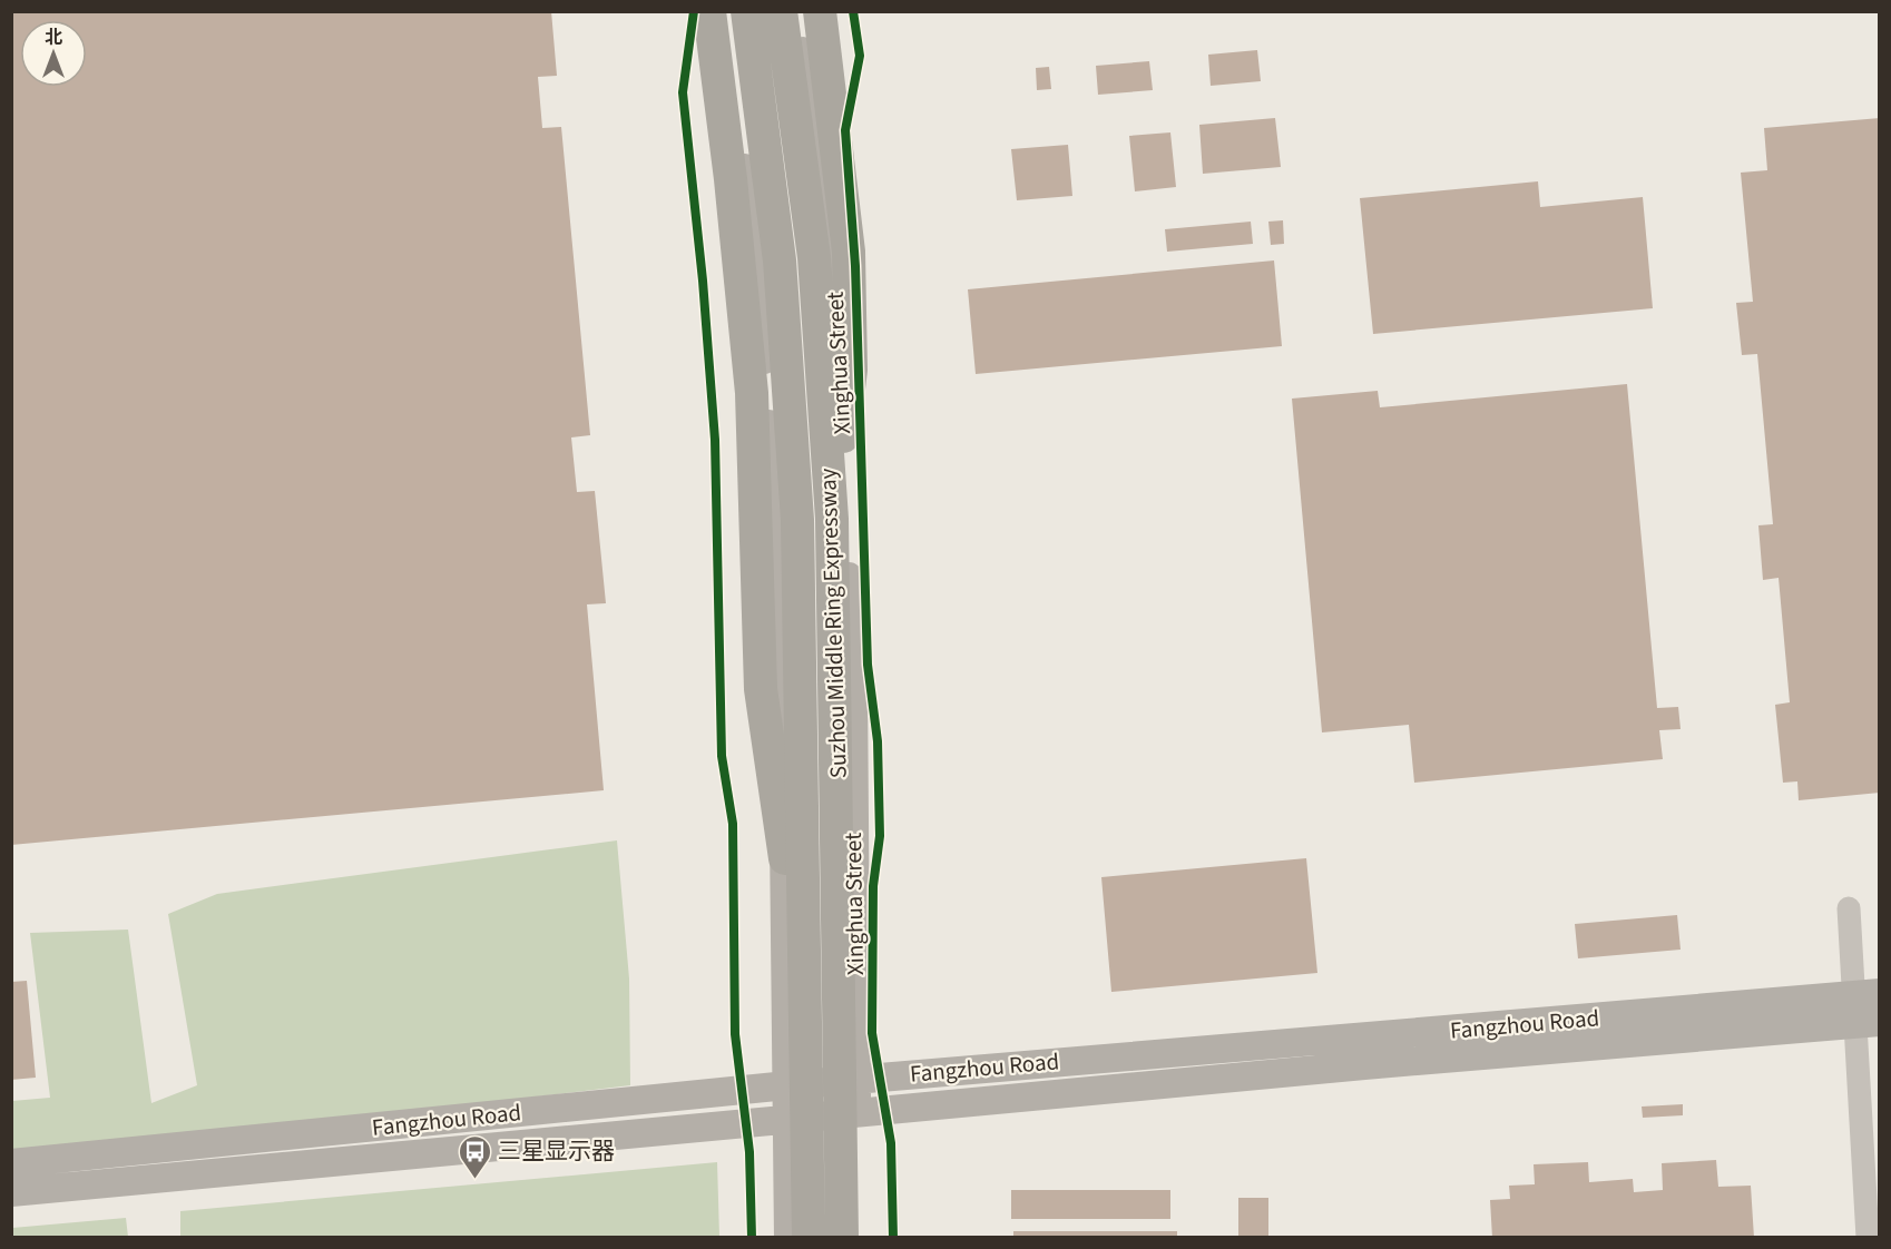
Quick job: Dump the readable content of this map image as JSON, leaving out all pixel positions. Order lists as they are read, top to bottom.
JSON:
{
  "streets": {
    "highway": ["Suzhou Middle Ring Expressway"],
    "main road": ["Xinghua Street", "Fangzhou Road"]
  },
  "crossings": [
    ["Xinghua Street", "Fangzhou Road"]
  ],
  "places": {
    "bus stop": ["三星显示器"]
  },
  "north": "top"
}
